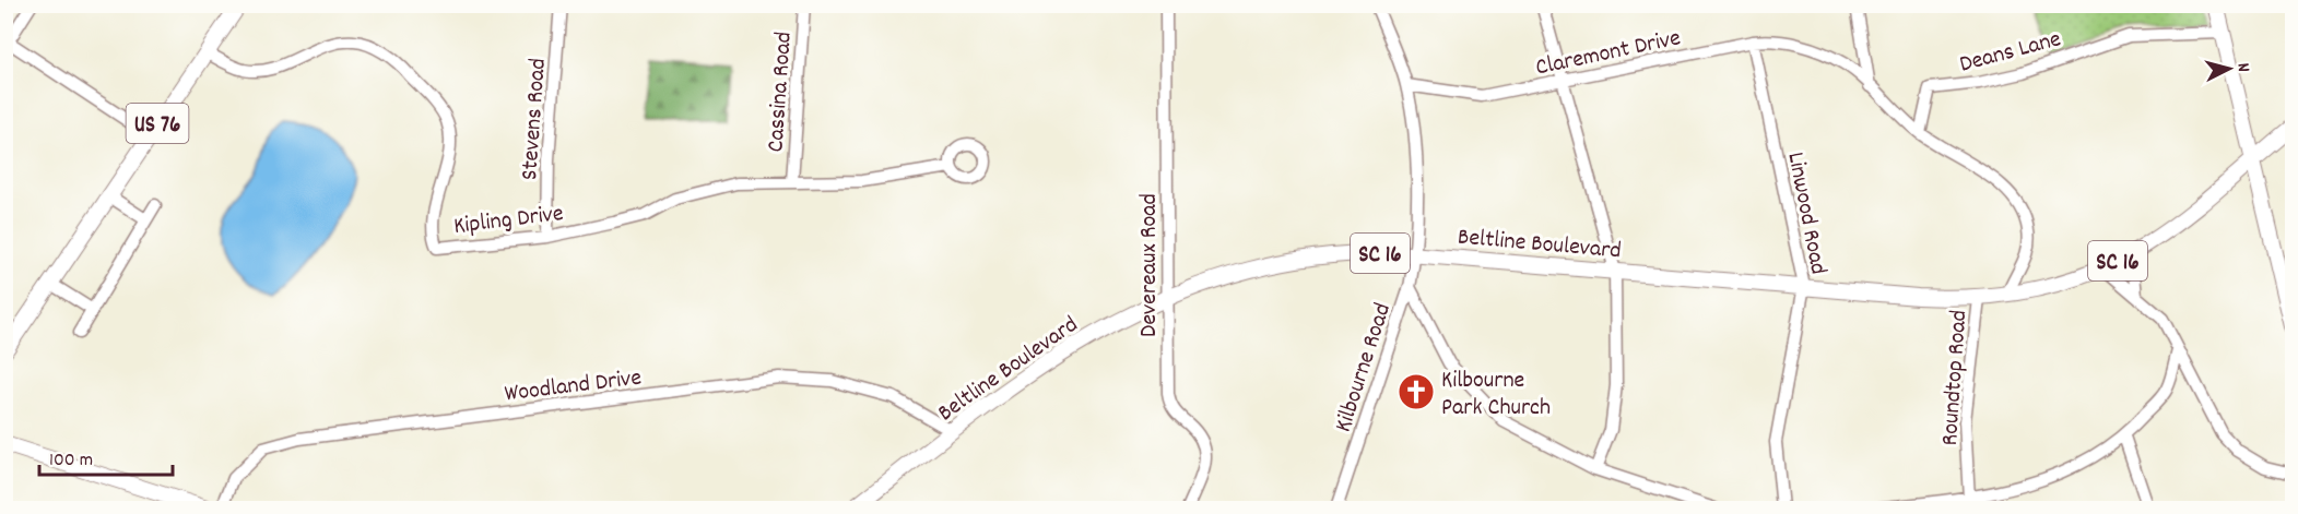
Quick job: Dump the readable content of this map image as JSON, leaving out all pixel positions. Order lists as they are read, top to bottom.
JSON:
{
  "streets": {
    "main road": ["US 76", "Beltline Boulevard", "SC 16"],
    "street": [
      "Deans Lane",
      "Claremont Drive",
      "Cassina Road",
      "Stevens Road",
      "Linwood Road",
      "Kipling Drive",
      "Devereaux Road",
      "Kilbourne Road",
      "Roundtop Road",
      "Woodland Drive"
    ]
  },
  "crossings": [
    ["Deans Lane", "Claremont Drive"],
    ["Claremont Drive", "Linwood Road"],
    ["Claremont Drive", "Beltline Boulevard"],
    ["Claremont Drive", "Kilbourne Road"],
    ["Cassina Road", "Kipling Drive"],
    ["Stevens Road", "Kipling Drive"],
    ["US 76", "Kipling Drive"],
    ["Linwood Road", "Beltline Boulevard"],
    ["Beltline Boulevard", "SC 16"],
    ["Beltline Boulevard", "Devereaux Road"],
    ["Beltline Boulevard", "Kilbourne Road"],
    ["Beltline Boulevard", "Roundtop Road"],
    ["Beltline Boulevard", "Woodland Drive"]
  ],
  "places": {
    "church": ["Kilbourne Park Church"]
  },
  "scale_bar": "100 m",
  "north": "right"
}
